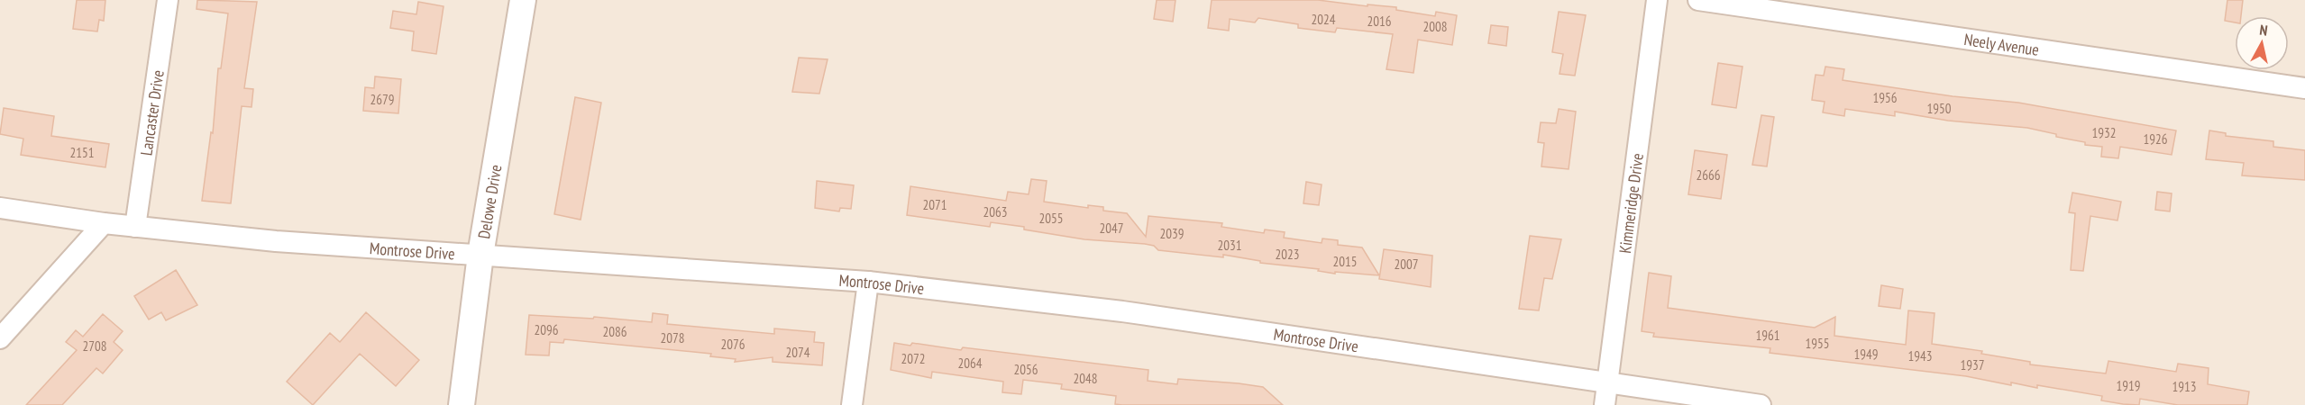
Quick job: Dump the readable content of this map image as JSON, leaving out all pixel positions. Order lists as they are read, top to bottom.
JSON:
{
  "streets": {
    "street": [
      "Neely Avenue",
      "Lancaster Drive",
      "Delowe Drive",
      "Kimmeridge Drive",
      "Montrose Drive"
    ]
  },
  "crossings": [
    ["Lancaster Drive", "Montrose Drive"],
    ["Delowe Drive", "Montrose Drive"],
    ["Kimmeridge Drive", "Montrose Drive"]
  ],
  "house_numbers": [
    "2024",
    "2016",
    "2008",
    "1956",
    "2679",
    "1950",
    "1932",
    "1926",
    "2151",
    "2666",
    "2071",
    "2063",
    "2055",
    "2047",
    "2039",
    "2031",
    "2023",
    "2015",
    "2007",
    "2096",
    "2086",
    "1961",
    "2078",
    "1955",
    "2076",
    "2708",
    "2074",
    "1949",
    "1943",
    "2072",
    "2064",
    "1937",
    "2056",
    "2048",
    "1919",
    "1913"
  ],
  "north": "top"
}
